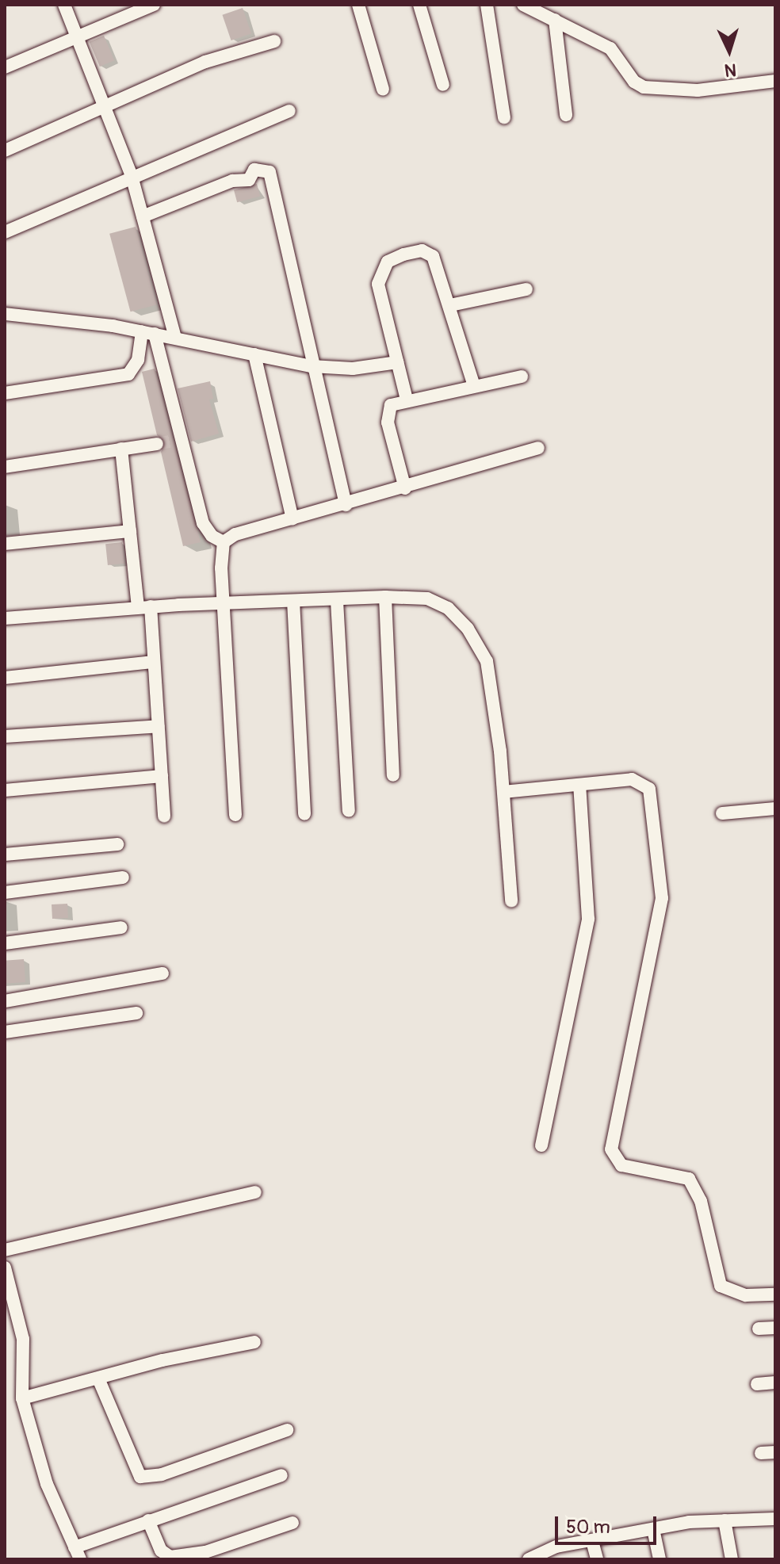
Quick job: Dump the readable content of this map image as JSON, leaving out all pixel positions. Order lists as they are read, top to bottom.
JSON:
{
  "scale_bar": "50 m",
  "north": "bottom"
}
